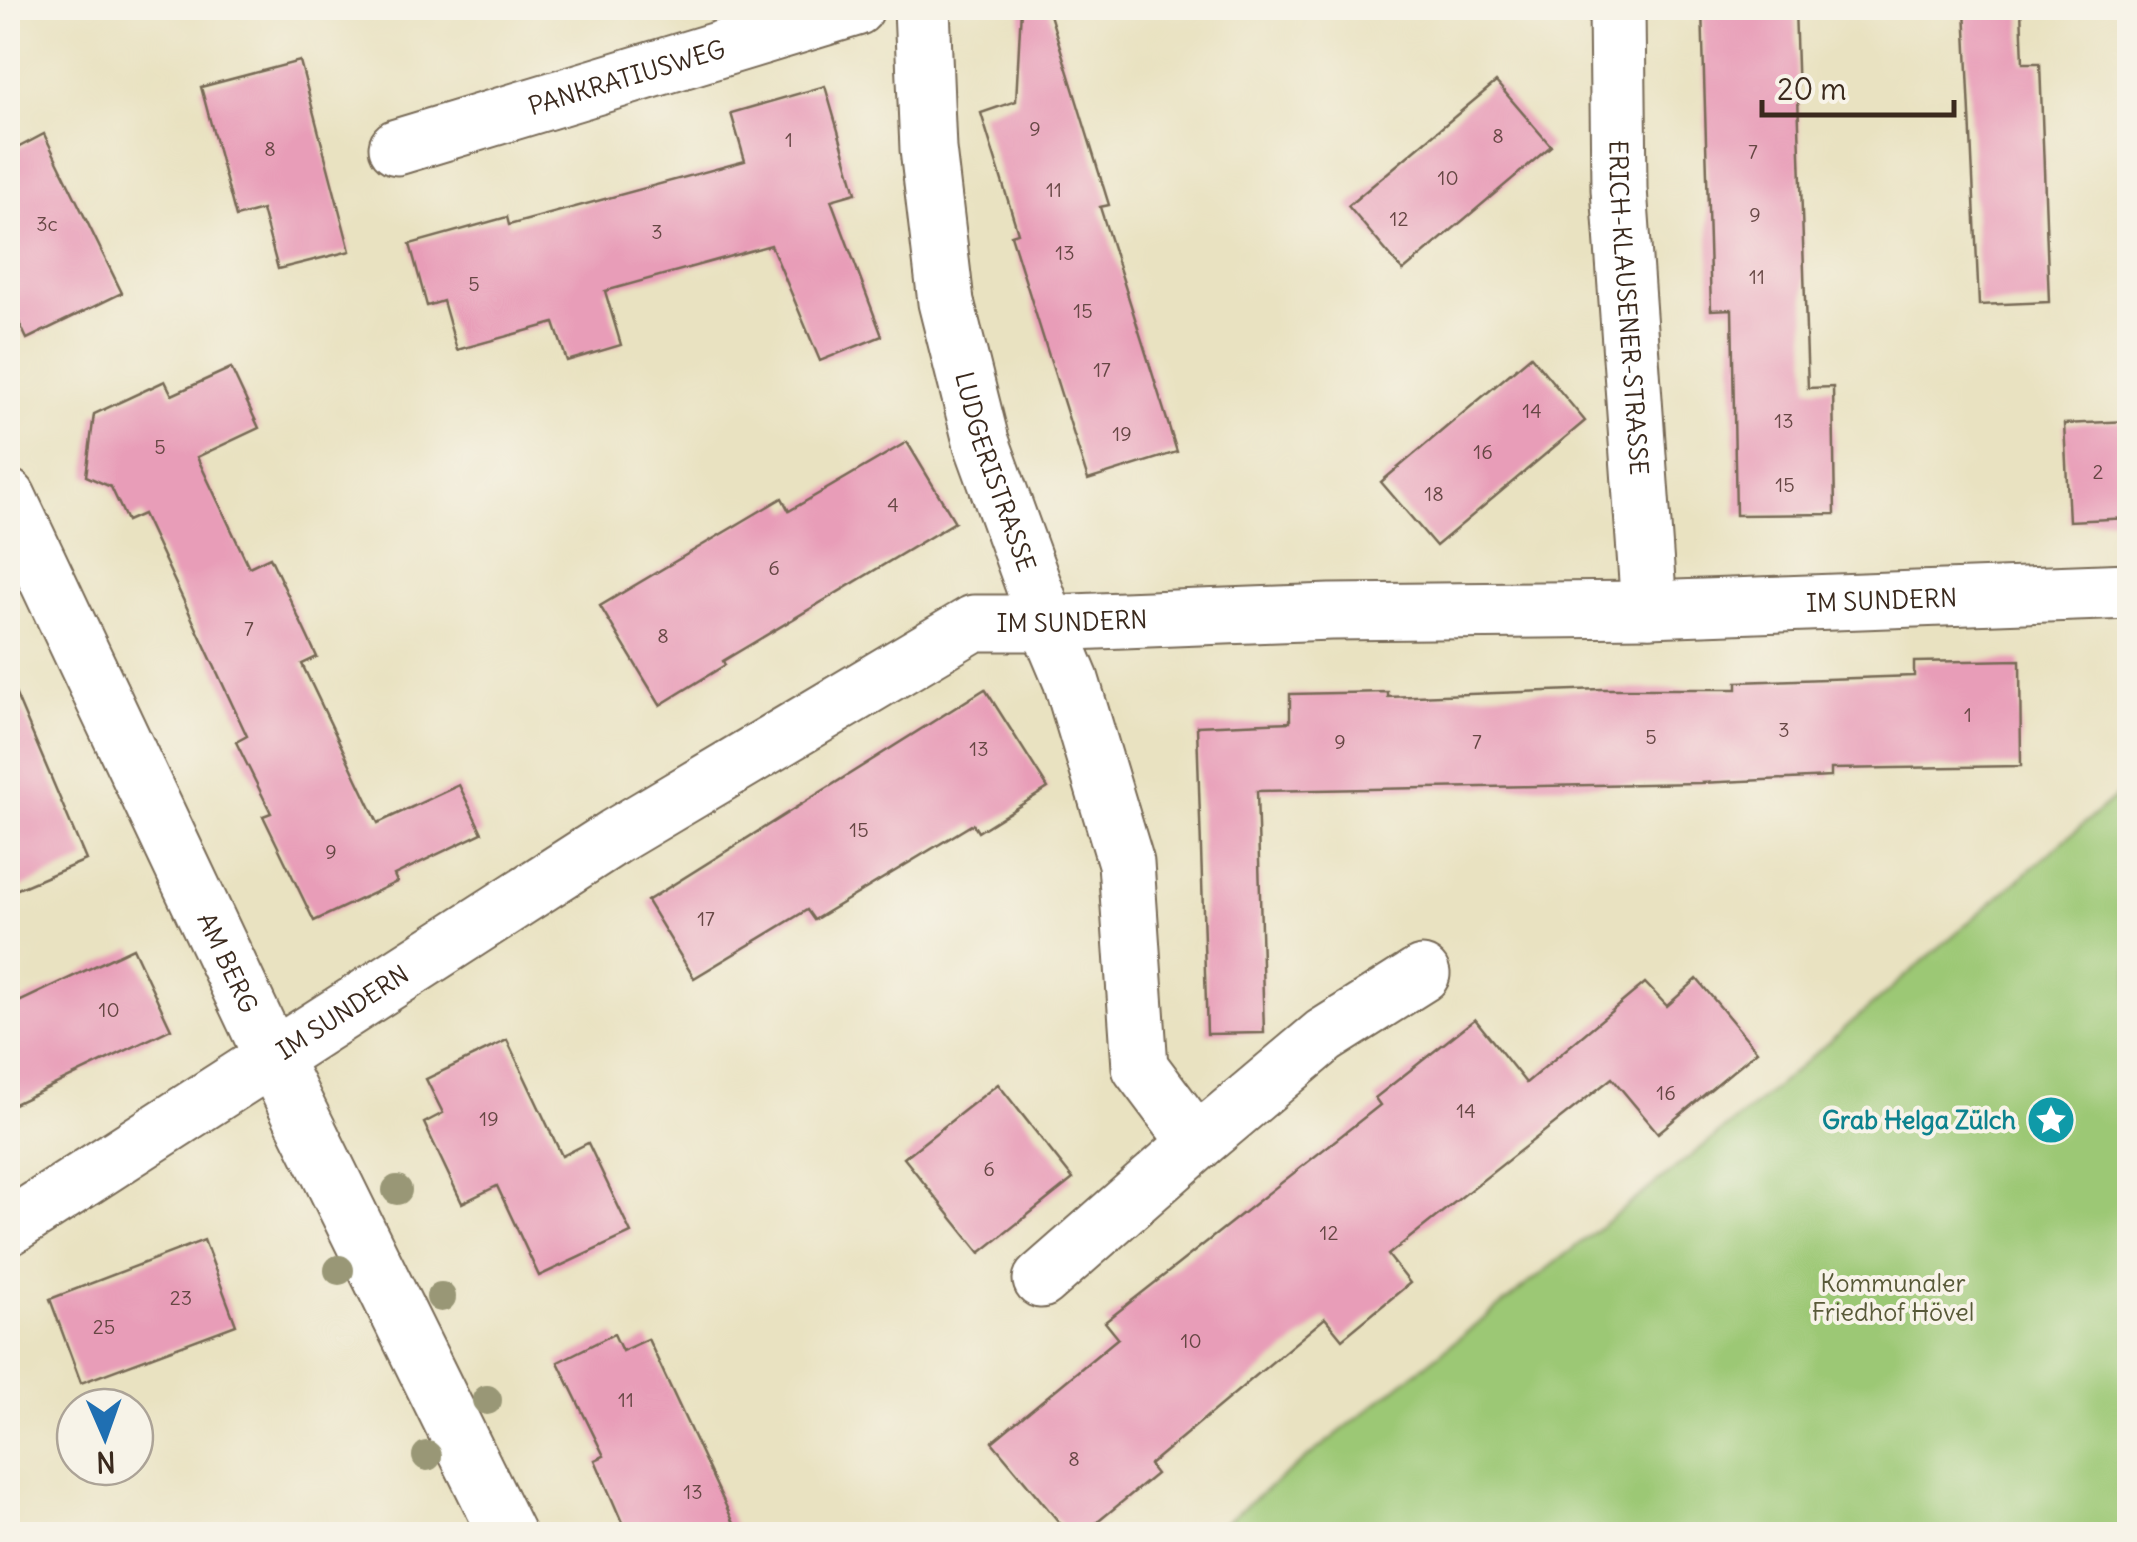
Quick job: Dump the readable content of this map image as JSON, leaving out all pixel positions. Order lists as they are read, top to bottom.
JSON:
{
  "streets": {
    "street": [
      "PANKRATIUSWEG",
      "ERICH-KLAUSENER-STRASSE",
      "LUDGERISTRASSE",
      "IM SUNDERN",
      "AM BERG"
    ]
  },
  "crossings": [
    ["ERICH-KLAUSENER-STRASSE", "IM SUNDERN"],
    ["LUDGERISTRASSE", "IM SUNDERN"],
    ["IM SUNDERN", "AM BERG"]
  ],
  "parks": ["Kommunaler Friedhof Hövel"],
  "places": {
    "place": ["Grab Helga Zülch"]
  },
  "house_numbers": [
    "9",
    "8",
    "1",
    "8",
    "7",
    "10",
    "11",
    "9",
    "12",
    "3c",
    "3",
    "13",
    "11",
    "5",
    "15",
    "17",
    "14",
    "13",
    "19",
    "5",
    "16",
    "2",
    "15",
    "18",
    "4",
    "6",
    "7",
    "8",
    "1",
    "3",
    "5",
    "9",
    "7",
    "13",
    "15",
    "9",
    "17",
    "10",
    "16",
    "14",
    "19",
    "6",
    "12",
    "23",
    "25",
    "10",
    "11",
    "8",
    "13"
  ],
  "scale_bar": "20 m",
  "north": "bottom"
}
